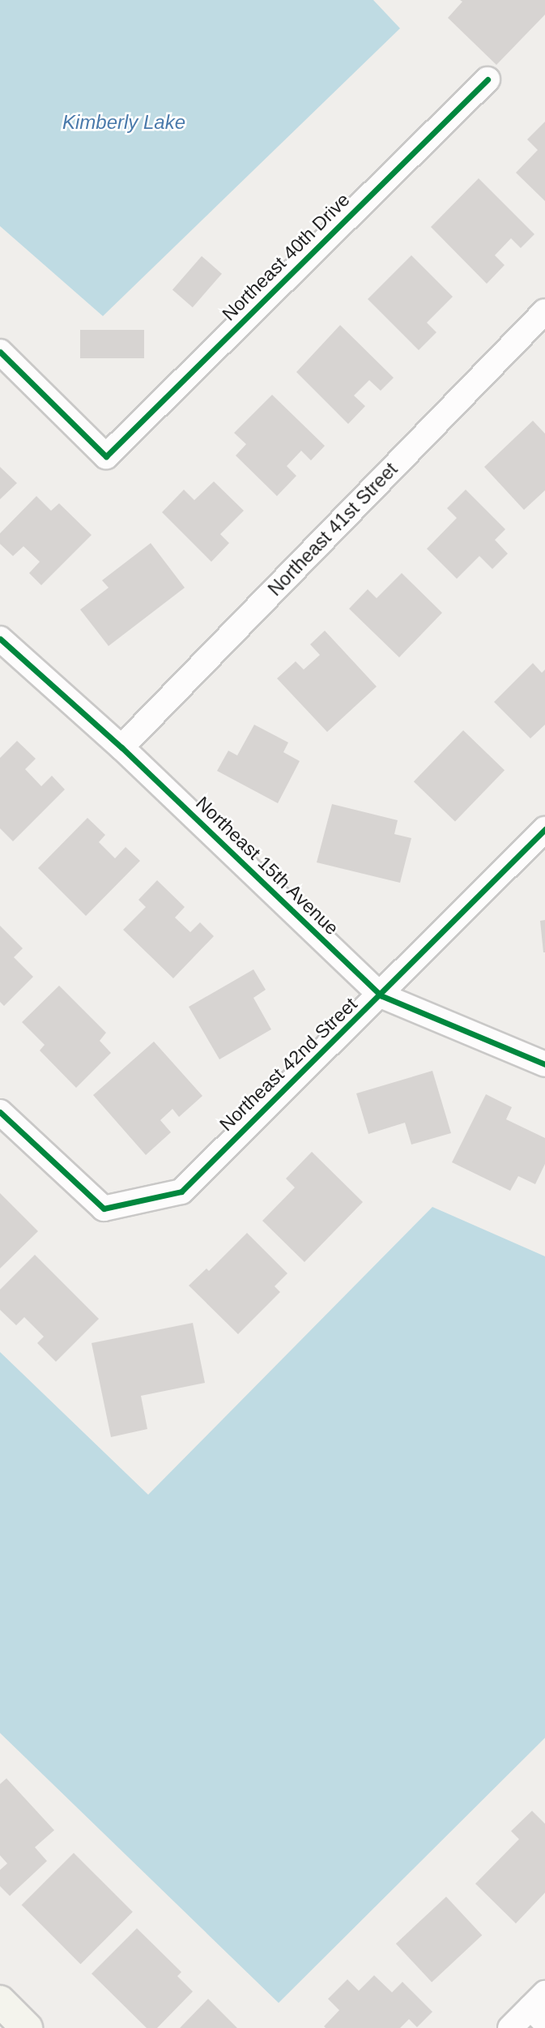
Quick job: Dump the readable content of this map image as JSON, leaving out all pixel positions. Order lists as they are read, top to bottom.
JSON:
{
  "streets": {
    "street": [
      "Northeast 40th Drive",
      "Northeast 41st Street",
      "Northeast 15th Avenue",
      "Northeast 42nd Street"
    ]
  },
  "crossings": [
    ["Northeast 41st Street", "Northeast 15th Avenue"],
    ["Northeast 15th Avenue", "Northeast 42nd Street"]
  ],
  "water": ["Kimberly Lake"]
}
